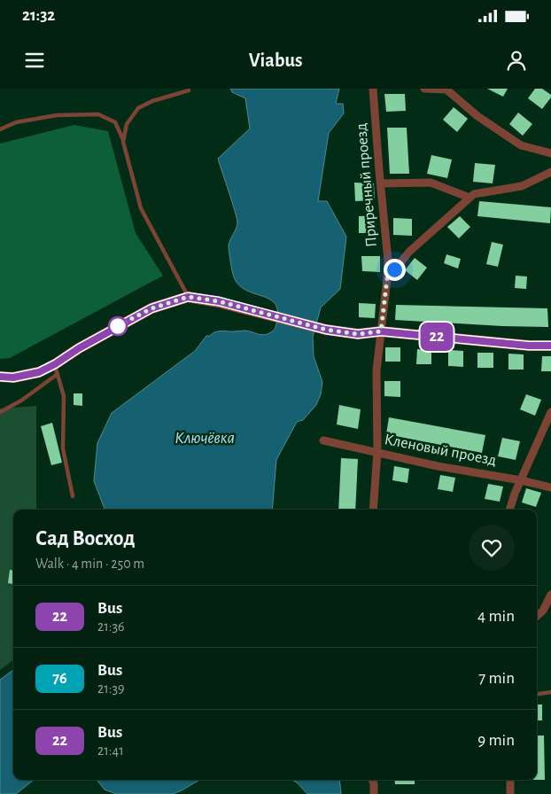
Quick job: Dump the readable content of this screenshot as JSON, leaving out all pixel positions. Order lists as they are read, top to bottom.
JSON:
{
  "streets": {
    "street": ["Приречный проезд", "Кленовый проезд"]
  },
  "crossings": [
    ["Приречный проезд", "Кленовый проезд"]
  ],
  "water": ["Ключёвка"],
  "lines": ["bus line 22"],
  "page": {
    "status": "21:32",
    "header": "Viabus",
    "on_map": "22",
    "heading": ["Сад Восход", "Walk · 4 min · 250 m"],
    "list": [
      {
        "mark": "22",
        "name": "Bus",
        "note": "21:36",
        "value": "4 min"
      },
      {
        "mark": "76",
        "name": "Bus",
        "note": "21:39",
        "value": "7 min"
      },
      {
        "mark": "22",
        "name": "Bus",
        "note": "21:41",
        "value": "9 min"
      }
    ]
  }
}
